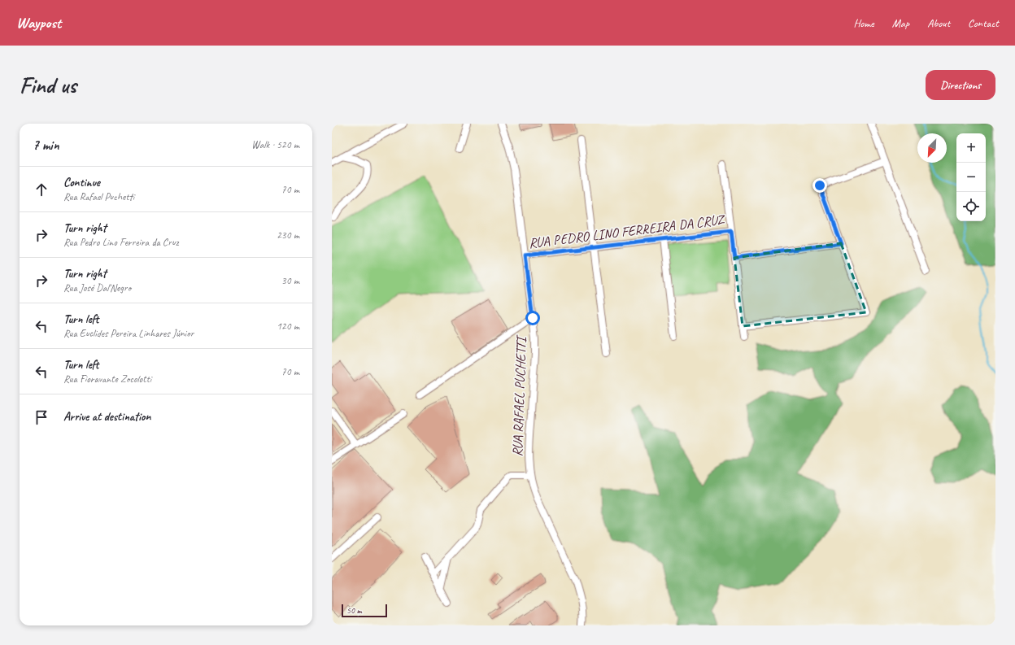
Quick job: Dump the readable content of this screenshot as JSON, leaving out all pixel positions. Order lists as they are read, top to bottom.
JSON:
{
  "streets": {
    "street": ["RUA PEDRO LINO FERREIRA DA CRUZ", "RUA RAFAEL PUCHETTI"]
  },
  "crossings": [
    ["RUA PEDRO LINO FERREIRA DA CRUZ", "RUA RAFAEL PUCHETTI"]
  ],
  "scale_bar": "50 m",
  "north": "bottom left",
  "page": {
    "header": "Waypost",
    "nav": [
      "Home",
      "Map",
      "About",
      "Contact"
    ],
    "buttons": "Directions",
    "title": "Find us",
    "heading": ["7 min", "Walk · 520 m"],
    "map_buttons": ["+", "−"],
    "list": [
      ["Continue", "Rua Rafael Puchetti", "70 m"],
      ["Turn right", "Rua Pedro Lino Ferreira da Cruz", "230 m"],
      ["Turn right", "Rua José Dal'Negro", "30 m"],
      ["Turn left", "Rua Euclides Pereira Linhares Júnior", "120 m"],
      ["Turn left", "Rua Fioravante Zocolotti", "70 m"],
      "Arrive at destination"
    ],
    "scale": "50 m"
  }
}
